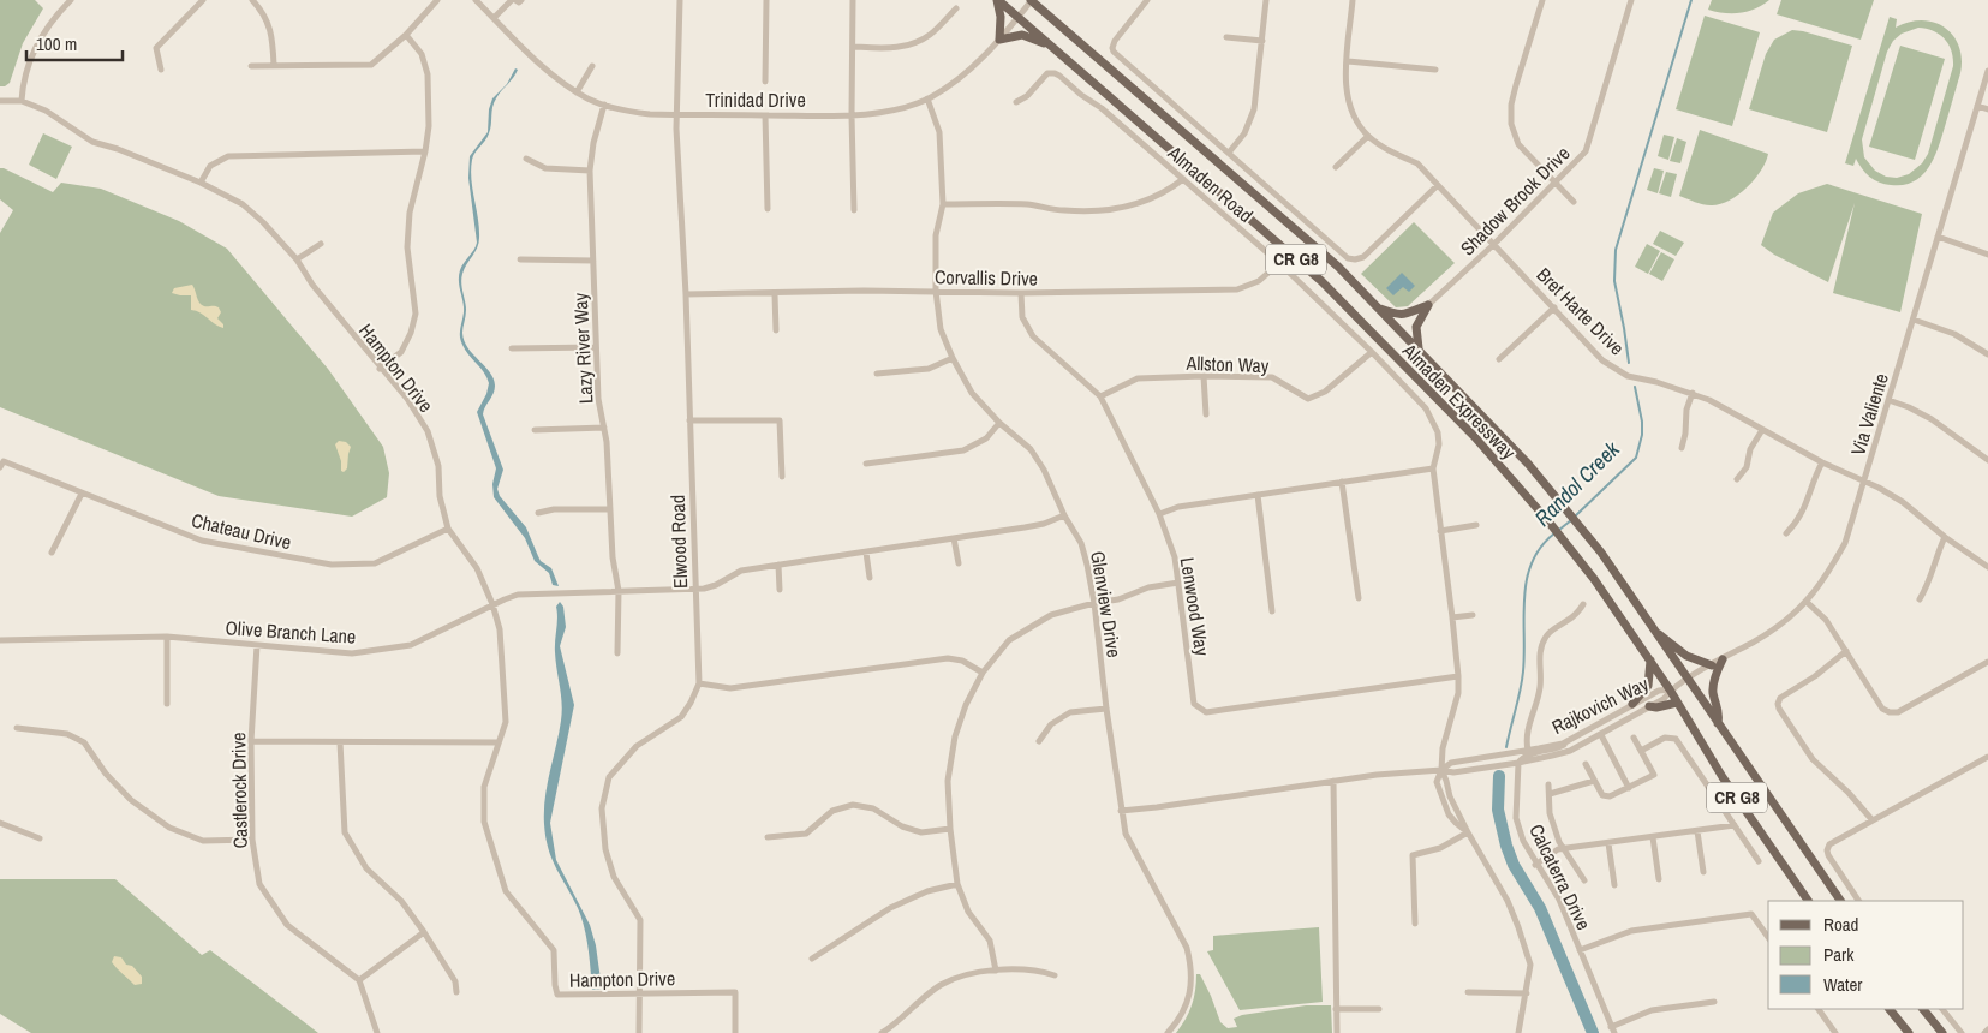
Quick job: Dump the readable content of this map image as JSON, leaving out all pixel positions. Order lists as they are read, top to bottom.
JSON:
{
  "streets": {
    "main road": ["CR G8", "Almaden Expressway"],
    "street": [
      "Trinidad Drive",
      "Almaden Road",
      "Shadow Brook Drive",
      "Corvallis Drive",
      "Bret Harte Drive",
      "Lazy River Way",
      "Allston Way",
      "Hampton Drive",
      "Via Valiente",
      "Chateau Drive",
      "Elwood Road",
      "Glenview Drive",
      "Lenwood Way",
      "Olive Branch Lane",
      "Rajkovich Way",
      "Castlerock Drive",
      "Calcaterra Drive"
    ]
  },
  "crossings": [
    ["Trinidad Drive", "Lazy River Way"],
    ["Trinidad Drive", "Almaden Expressway"],
    ["Trinidad Drive", "Elwood Road"],
    ["Trinidad Drive", "Glenview Drive"],
    ["Almaden Road", "Corvallis Drive"],
    ["Almaden Road", "Bret Harte Drive"],
    ["Almaden Road", "Allston Way"],
    ["Shadow Brook Drive", "Bret Harte Drive"],
    ["Corvallis Drive", "Elwood Road"],
    ["Corvallis Drive", "Glenview Drive"],
    ["Corvallis Drive", "Lenwood Way"],
    ["Bret Harte Drive", "Via Valiente"],
    ["Lazy River Way", "Olive Branch Lane"],
    ["Allston Way", "Lenwood Way"],
    ["Hampton Drive", "Chateau Drive"],
    ["Hampton Drive", "Olive Branch Lane"],
    ["Almaden Expressway", "Via Valiente"],
    ["Almaden Expressway", "Rajkovich Way"],
    ["Via Valiente", "Rajkovich Way"],
    ["Elwood Road", "Olive Branch Lane"],
    ["Glenview Drive", "Olive Branch Lane"],
    ["Glenview Drive", "Rajkovich Way"],
    ["Olive Branch Lane", "Castlerock Drive"],
    ["Rajkovich Way", "Calcaterra Drive"]
  ],
  "water": ["Randol Creek"],
  "legend": ["Road", "Park", "Water"],
  "scale_bar": "100 m"
}
